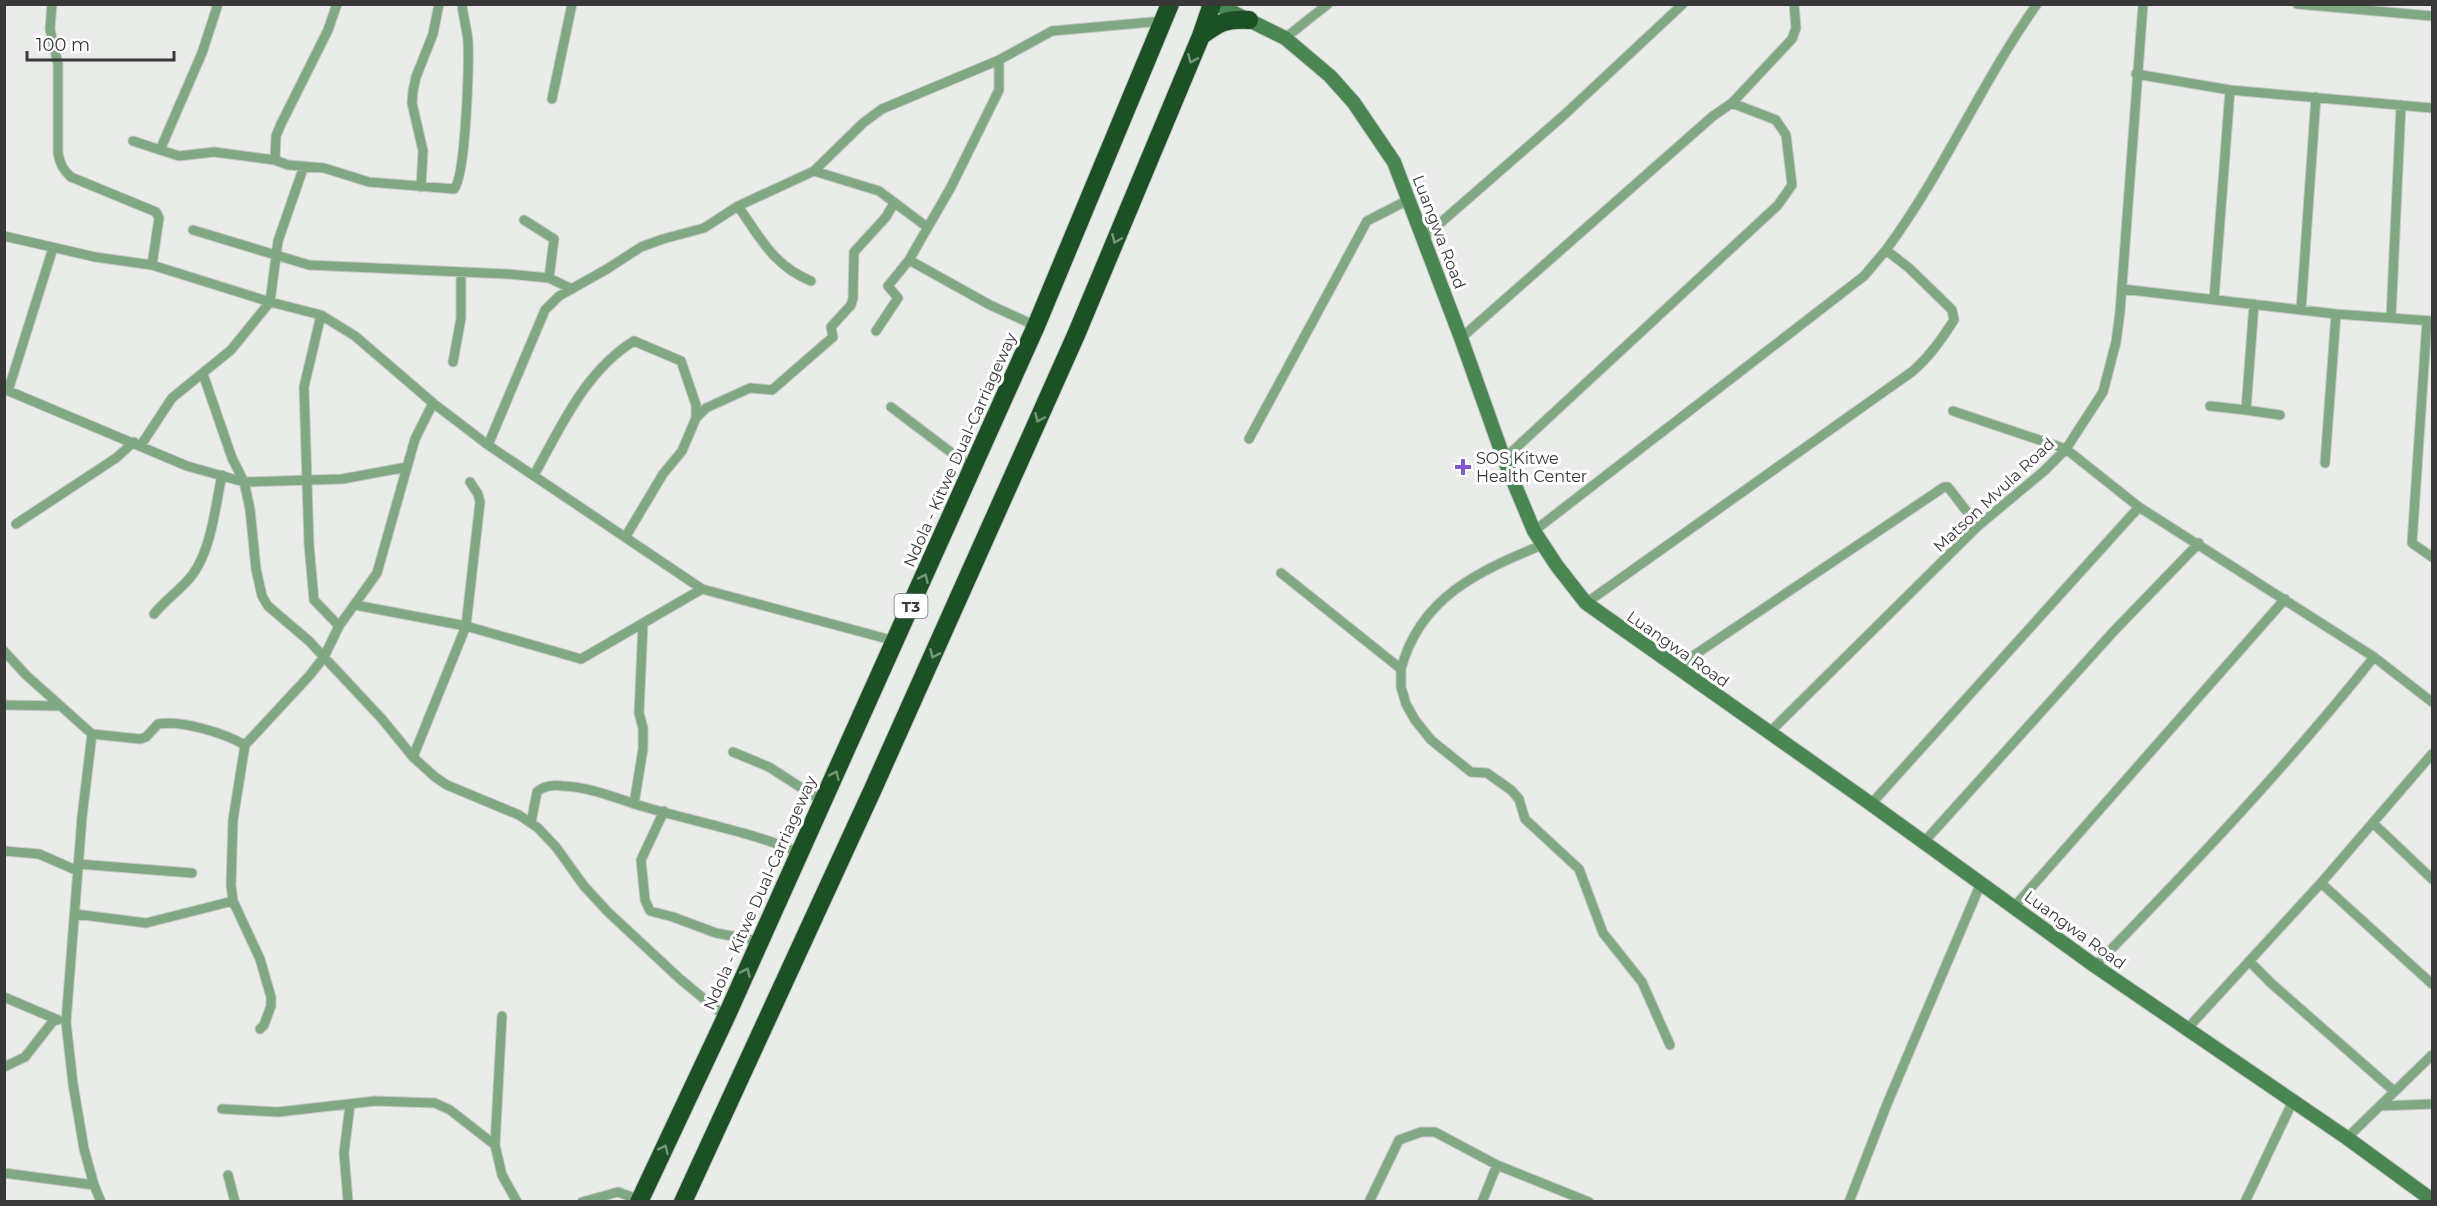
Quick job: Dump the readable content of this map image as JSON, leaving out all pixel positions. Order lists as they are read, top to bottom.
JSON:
{
  "streets": {
    "highway": ["Ndola - Kitwe Dual-Carriageway", "T3"],
    "street": ["Luangwa Road", "Matson Mvula Road"]
  },
  "crossings": [
    ["Luangwa Road", "Matson Mvula Road"],
    ["Luangwa Road", "T3"]
  ],
  "places": {
    "health": ["SOS Kitwe Health Center"]
  },
  "scale_bar": "100 m"
}
